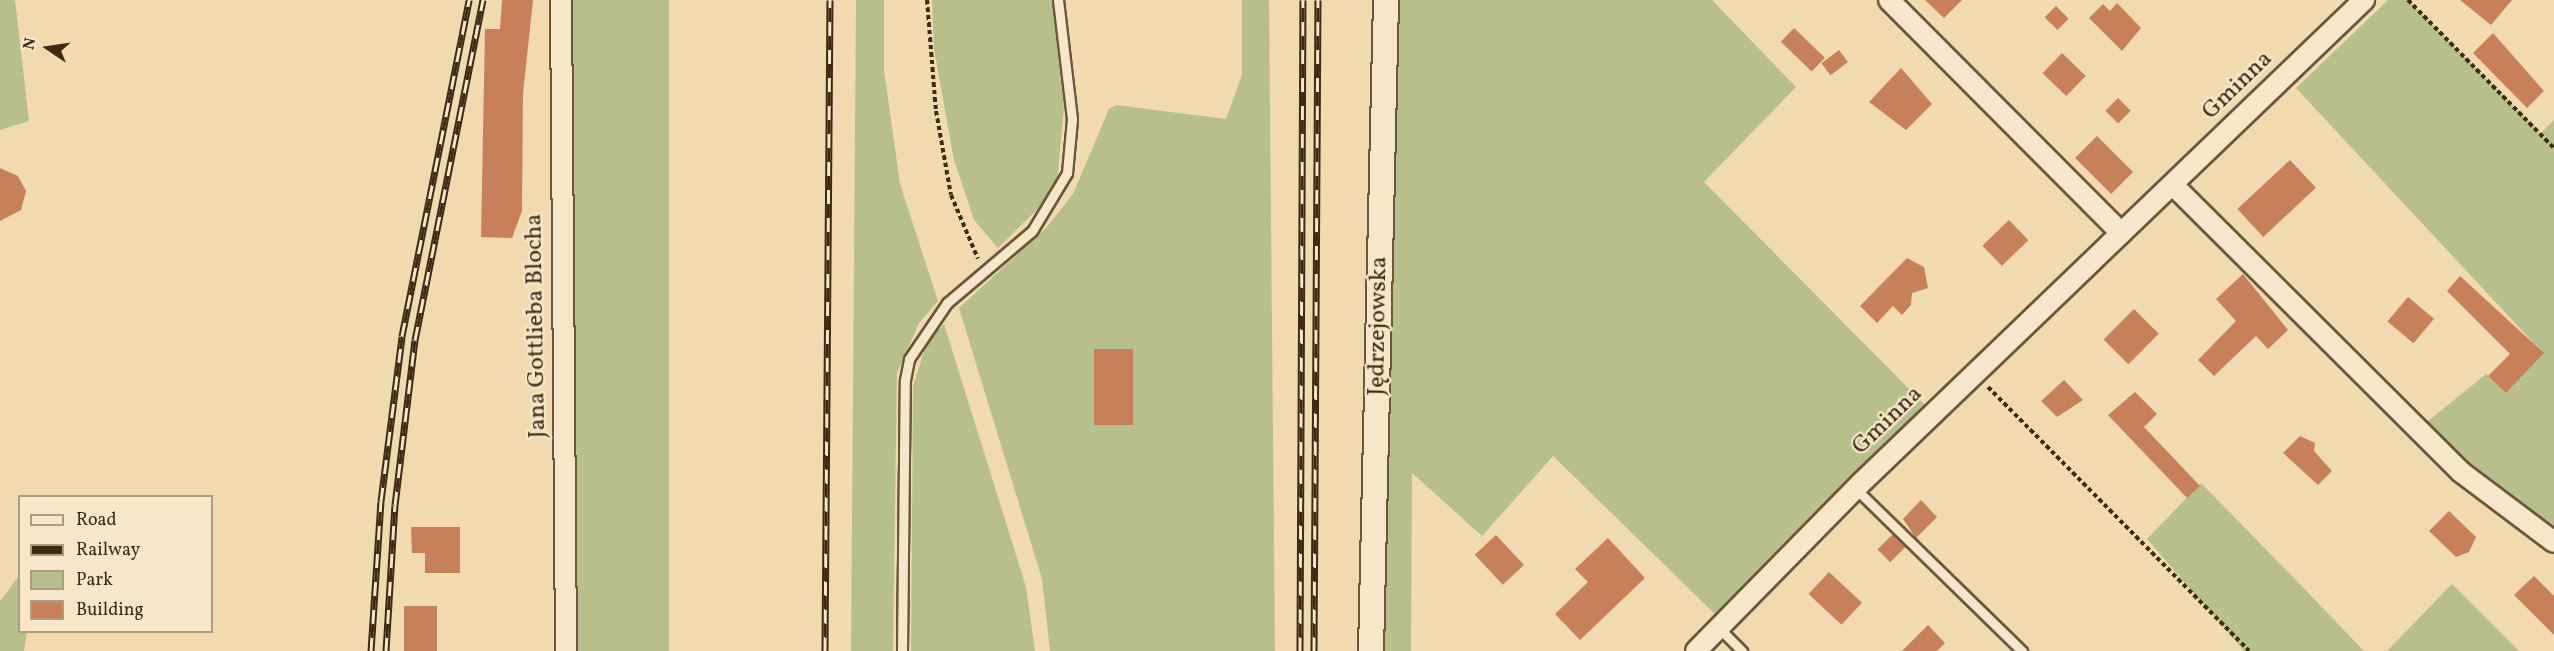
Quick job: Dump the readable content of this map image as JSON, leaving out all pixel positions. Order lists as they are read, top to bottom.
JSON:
{
  "streets": {
    "street": ["Gminna", "Jana Gottlieba Blocha", "Jędrzejowska"]
  },
  "legend": [
    "Road",
    "Railway",
    "Park",
    "Building"
  ],
  "north": "left"
}
